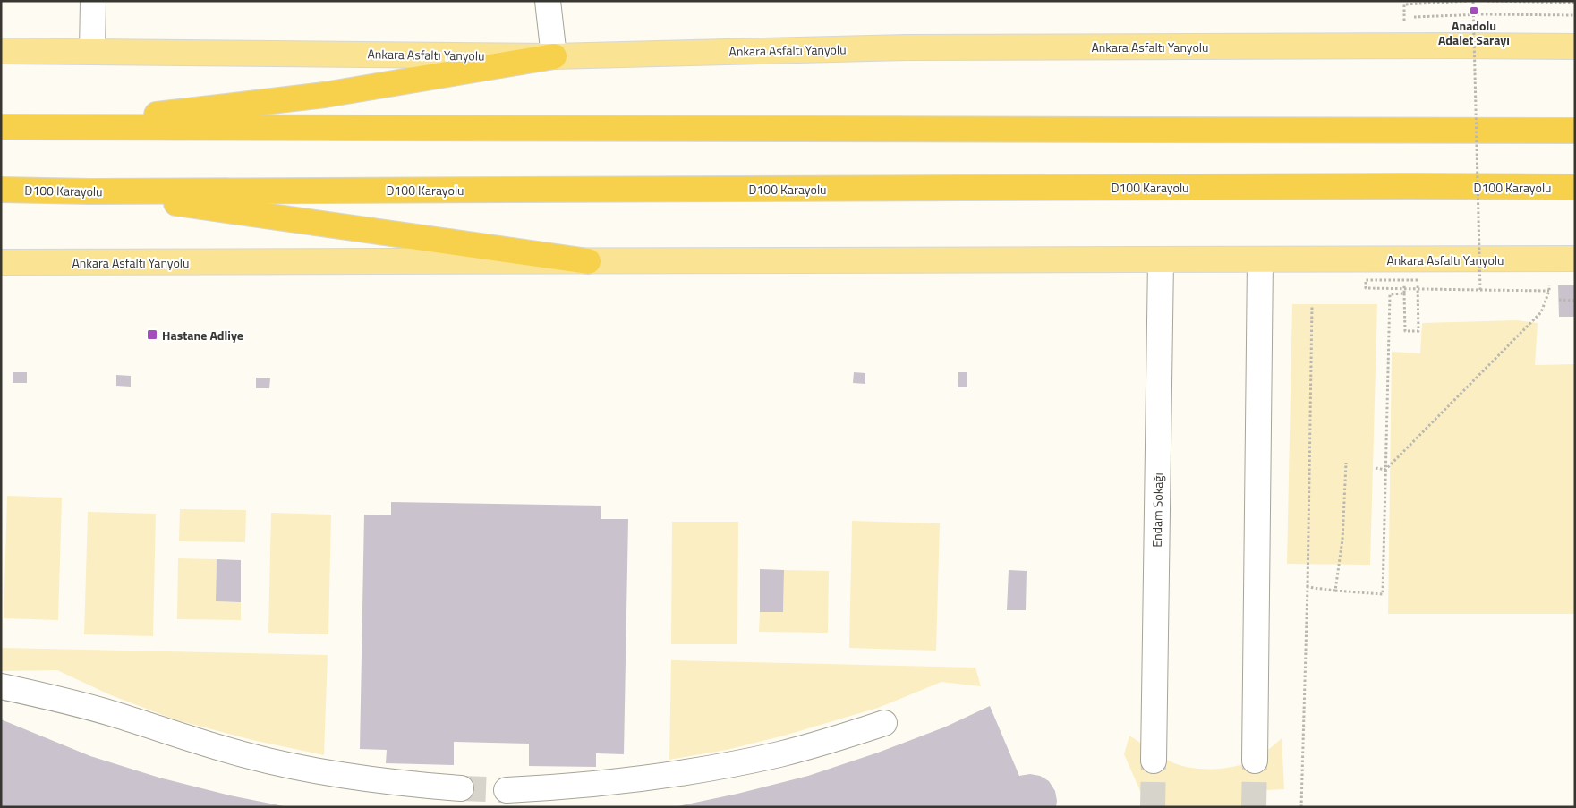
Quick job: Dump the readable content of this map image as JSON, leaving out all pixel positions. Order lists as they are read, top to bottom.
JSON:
{
  "streets": {
    "highway": ["D100 Karayolu"],
    "main road": ["Ankara Asfaltı Yanyolu"],
    "street": ["Endam Sokağı"]
  },
  "crossings": [
    ["Ankara Asfaltı Yanyolu", "Endam Sokağı"]
  ],
  "places": {
    "transit": ["Anadolu Adalet Sarayı", "Hastane Adliye"]
  }
}
